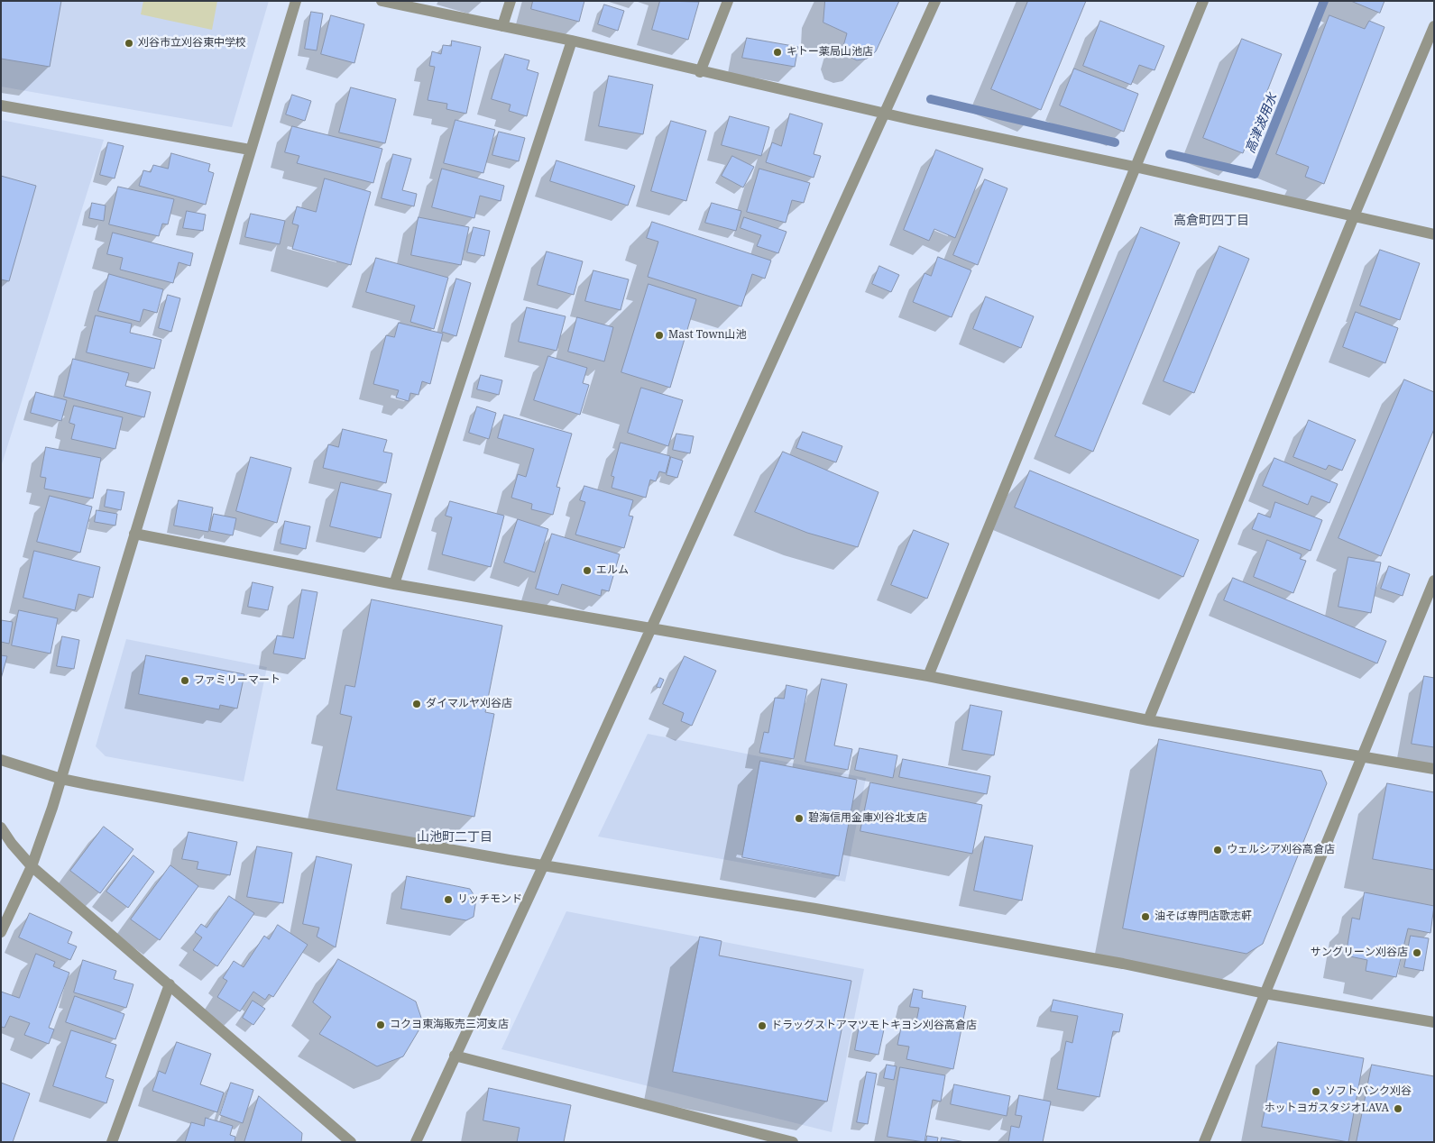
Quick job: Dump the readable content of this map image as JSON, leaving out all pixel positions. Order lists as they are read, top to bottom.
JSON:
{
  "districts": ["高倉町四丁目", "山池町二丁目"],
  "water": ["高津波用水"],
  "places": [
    "刈谷市立刈谷東中学校",
    "キトー薬局山池店",
    "Mast Town山池",
    "エルム",
    "ファミリーマート",
    "ダイマルヤ刈谷店",
    "碧海信用金庫刈谷北支店",
    "ウェルシア刈谷高倉店",
    "リッチモンド",
    "油そば専門店歌志軒",
    "サングリーン刈谷店",
    "コクヨ東海販売三河支店",
    "ドラッグストアマツモトキヨシ刈谷高倉店",
    "ソフトバンク刈谷",
    "ホットヨガスタジオLAVA"
  ]
}
